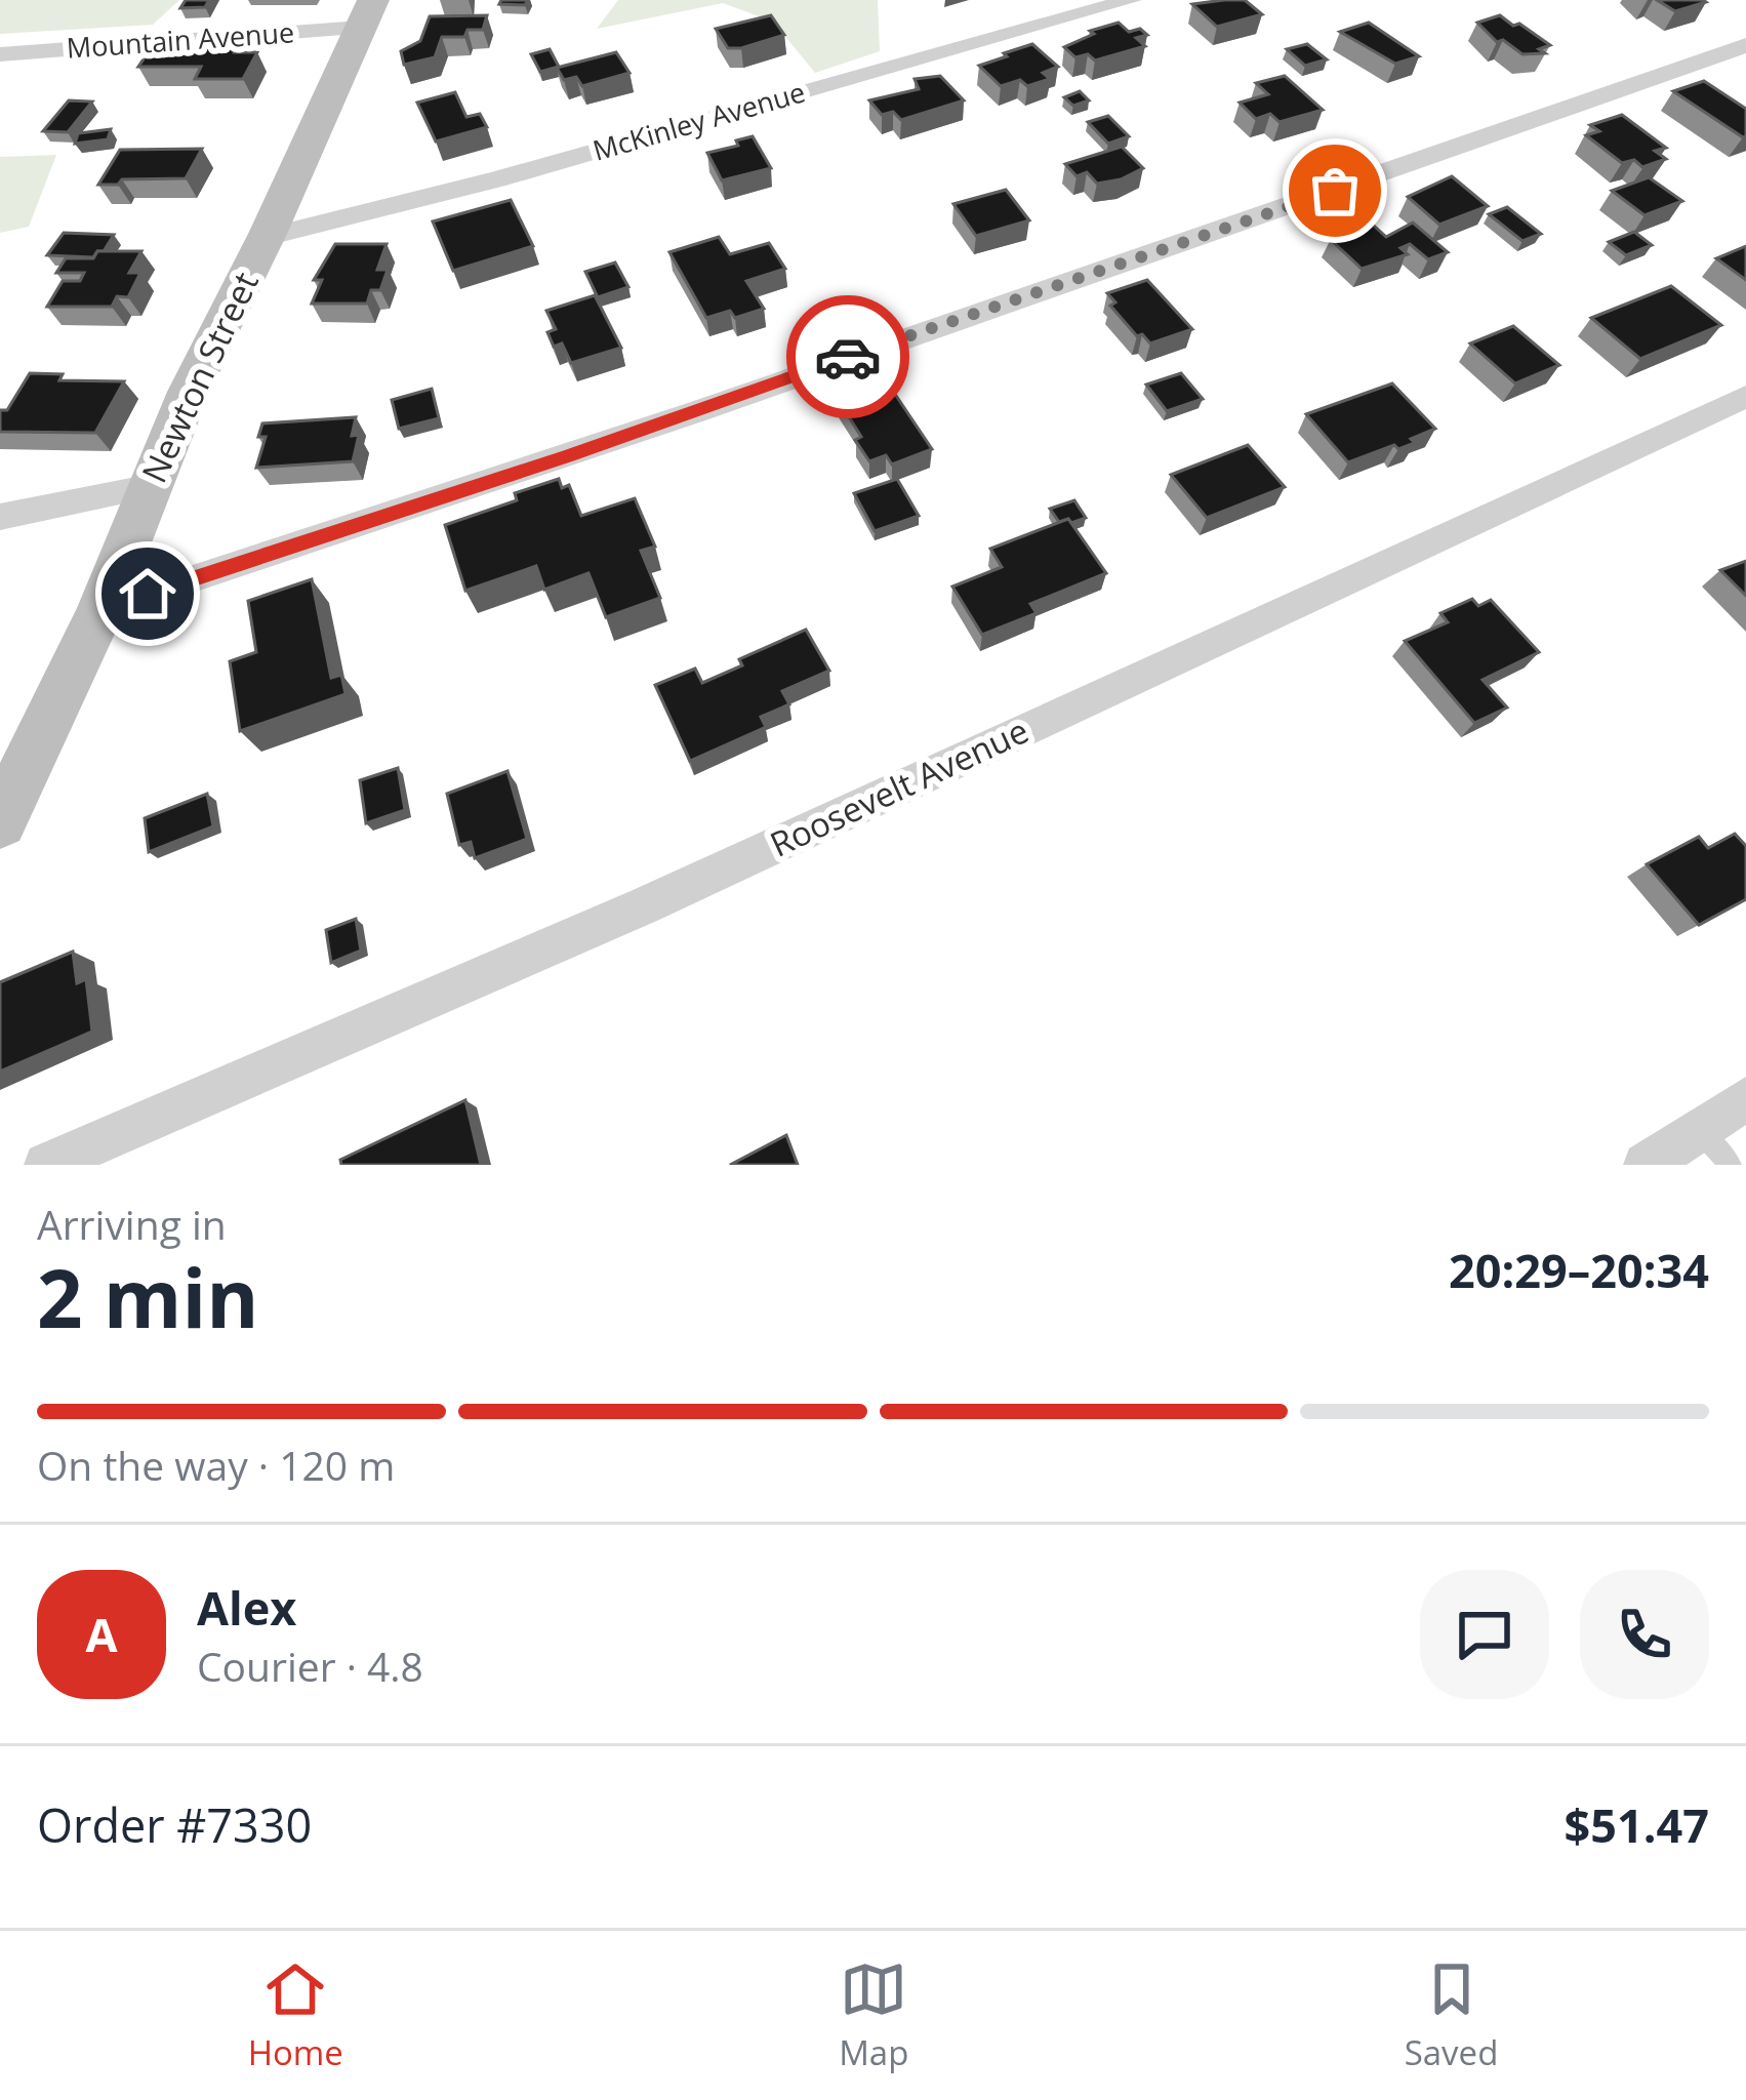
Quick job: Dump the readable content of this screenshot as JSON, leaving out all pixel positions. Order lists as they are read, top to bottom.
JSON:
{
  "streets": {
    "main road": ["Newton Street"],
    "street": ["Mountain Avenue", "McKinley Avenue", "Roosevelt Avenue"]
  },
  "crossings": [
    ["Mountain Avenue", "Newton Street"],
    ["McKinley Avenue", "Newton Street"]
  ],
  "page": {
    "heading": ["2 min", "Arriving in", "20:29–20:34"],
    "panel": [
      "Alex",
      "Courier · 4.8",
      "Order #7330",
      "$51.47"
    ],
    "bar": "On the way · 120 m",
    "round": "A",
    "tabs": ["Home", "Map", "Saved"]
  }
}
